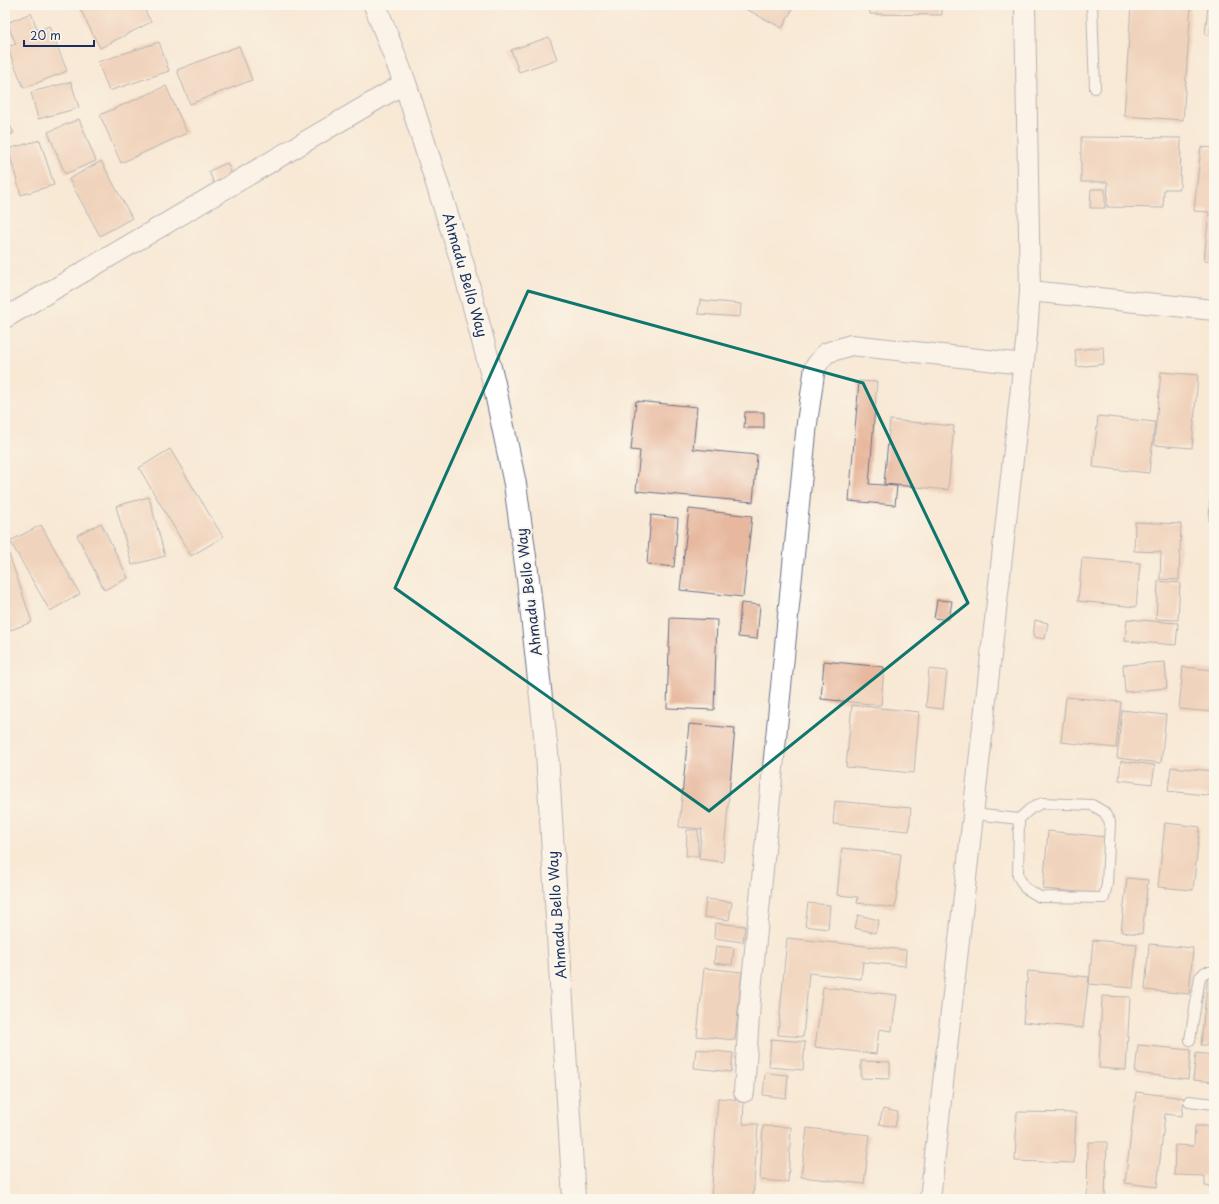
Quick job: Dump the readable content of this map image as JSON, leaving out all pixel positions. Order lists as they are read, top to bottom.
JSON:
{
  "streets": {
    "main road": ["Ahmadu Bello Way"]
  },
  "scale_bar": "20 m"
}
